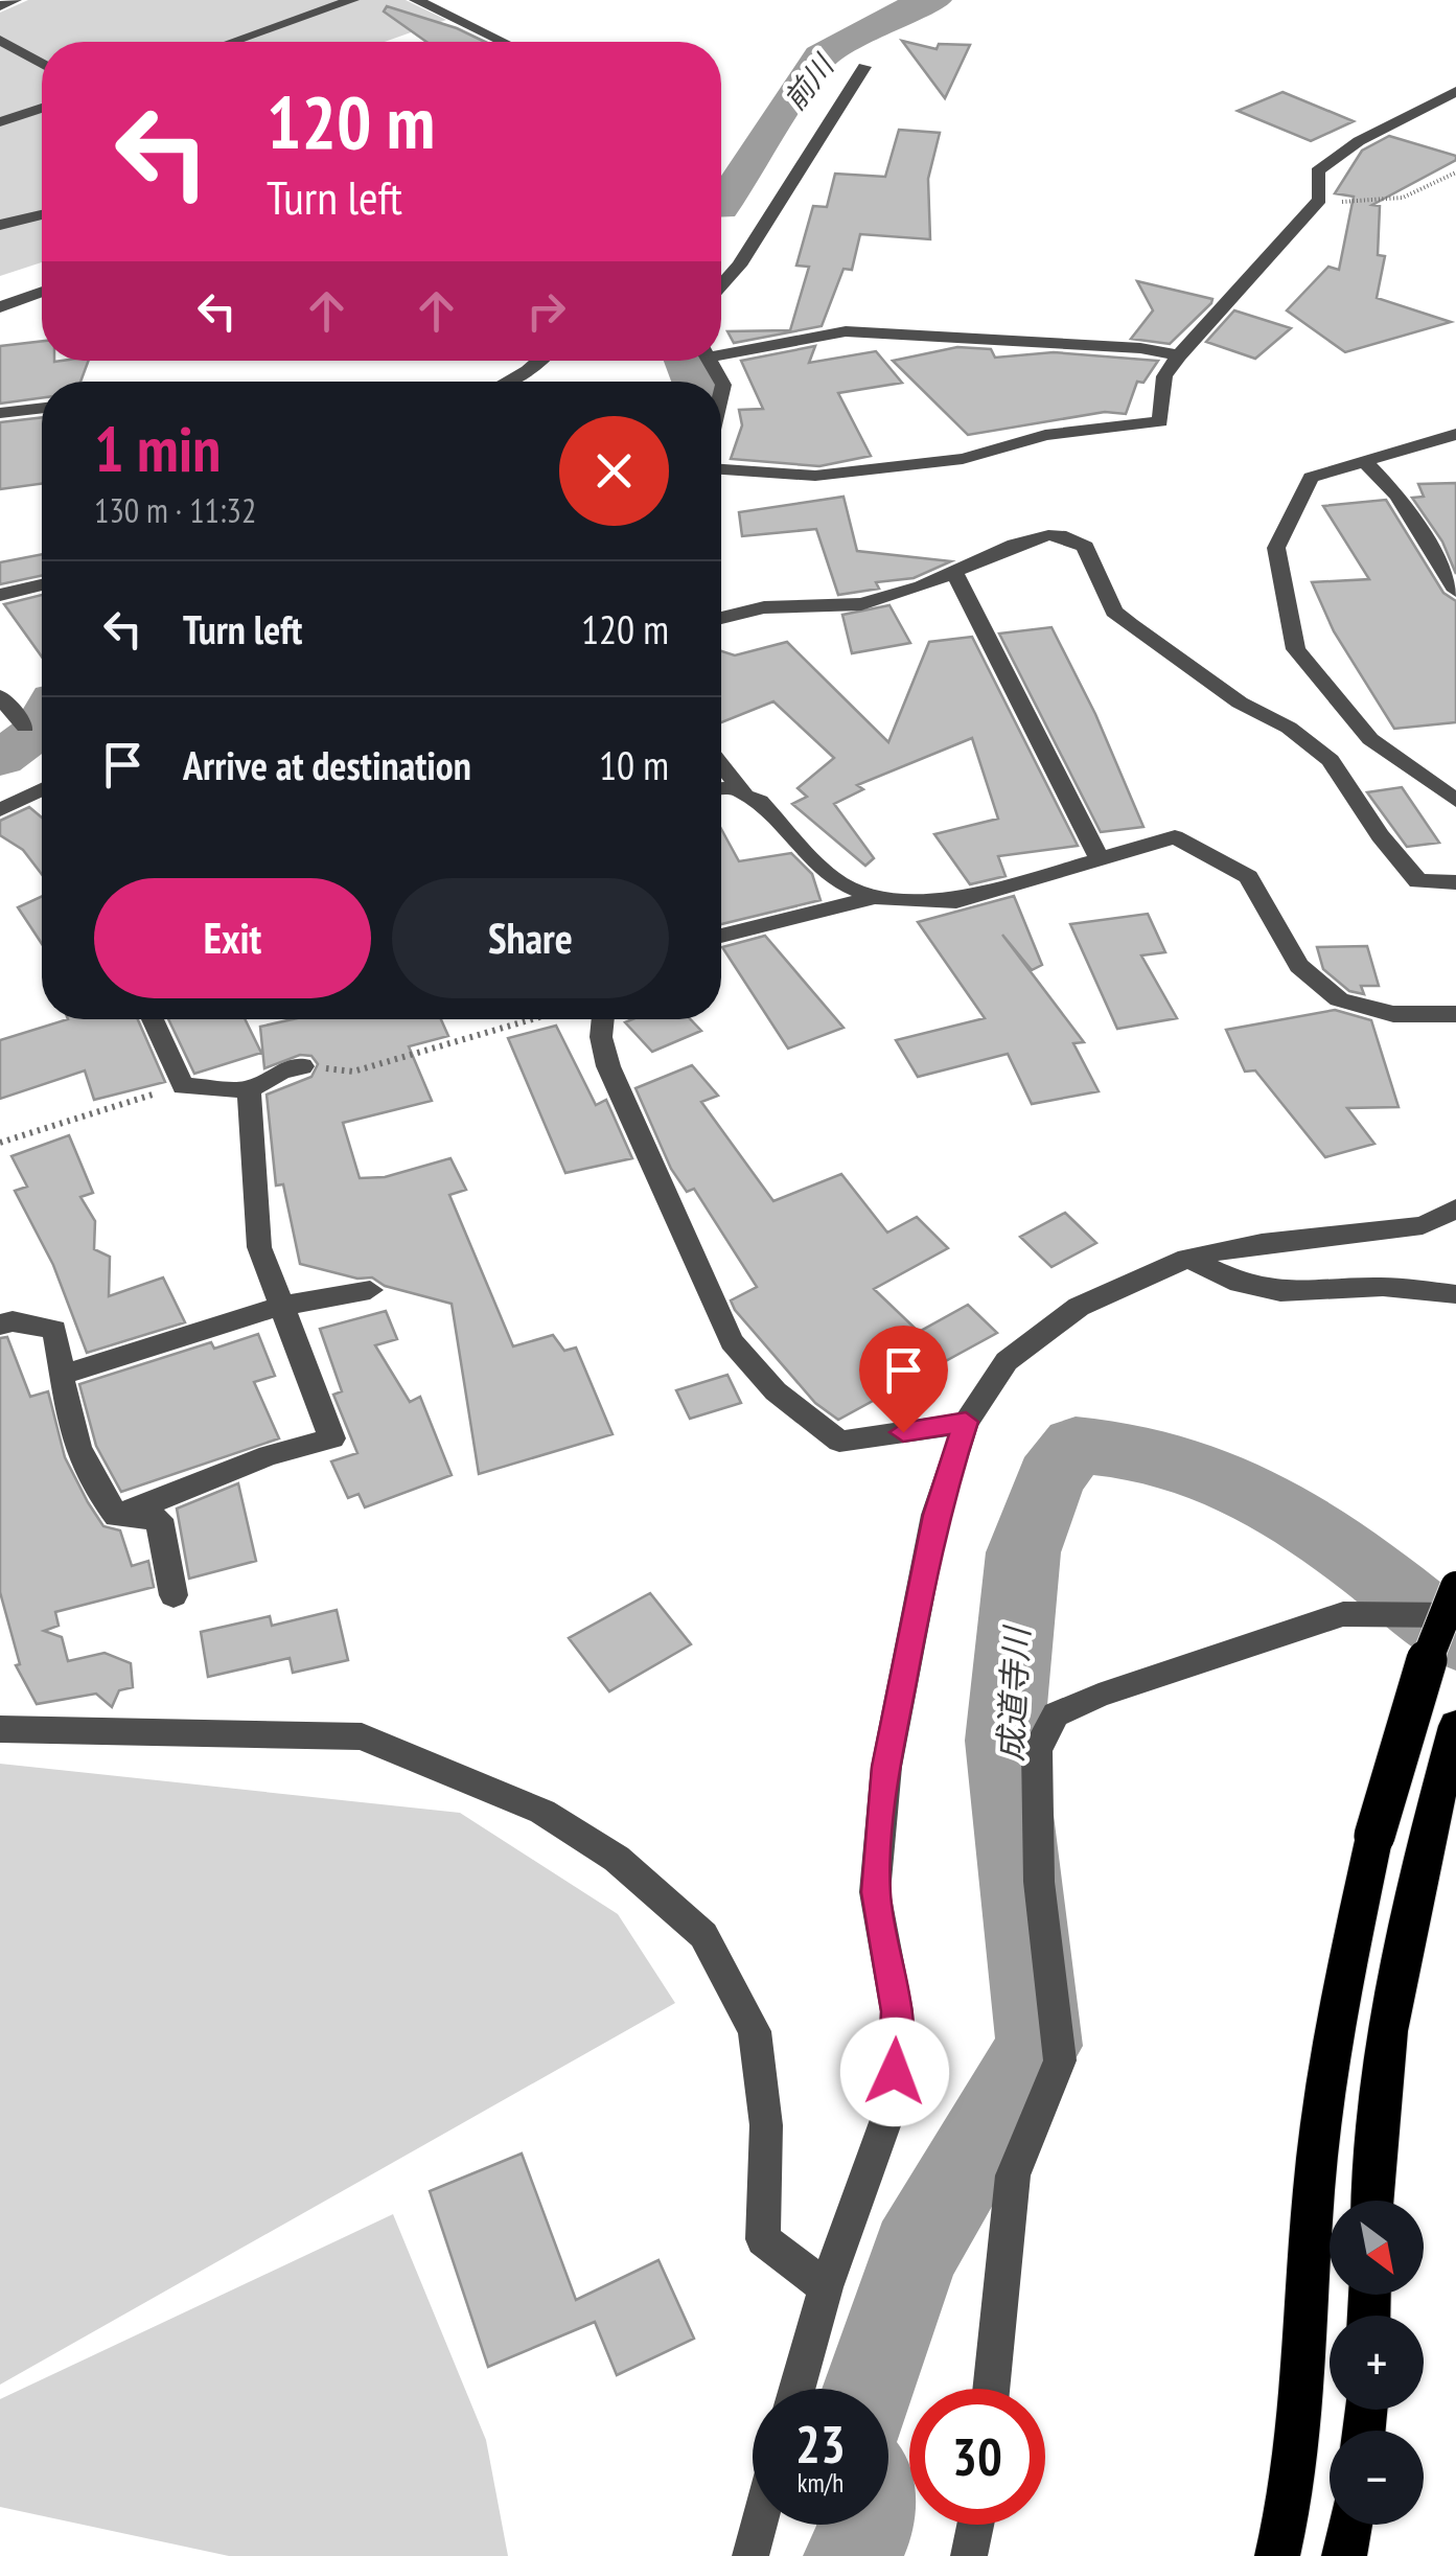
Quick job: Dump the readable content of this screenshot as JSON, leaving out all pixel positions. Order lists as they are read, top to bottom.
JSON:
{
  "water": ["前川", "成道寺川"],
  "north": "bottom right",
  "page": {
    "turn": ["120 m", "Turn left"],
    "heading": ["1 min", "130 m · 11:32"],
    "list": [
      {
        "name": "Turn left",
        "value": "120 m"
      },
      {
        "name": "Arrive at destination",
        "value": "10 m"
      }
    ],
    "buttons": ["Exit", "Share"],
    "map_buttons": ["+", "−"],
    "speed": "23 km/h",
    "limit": "30"
  }
}
